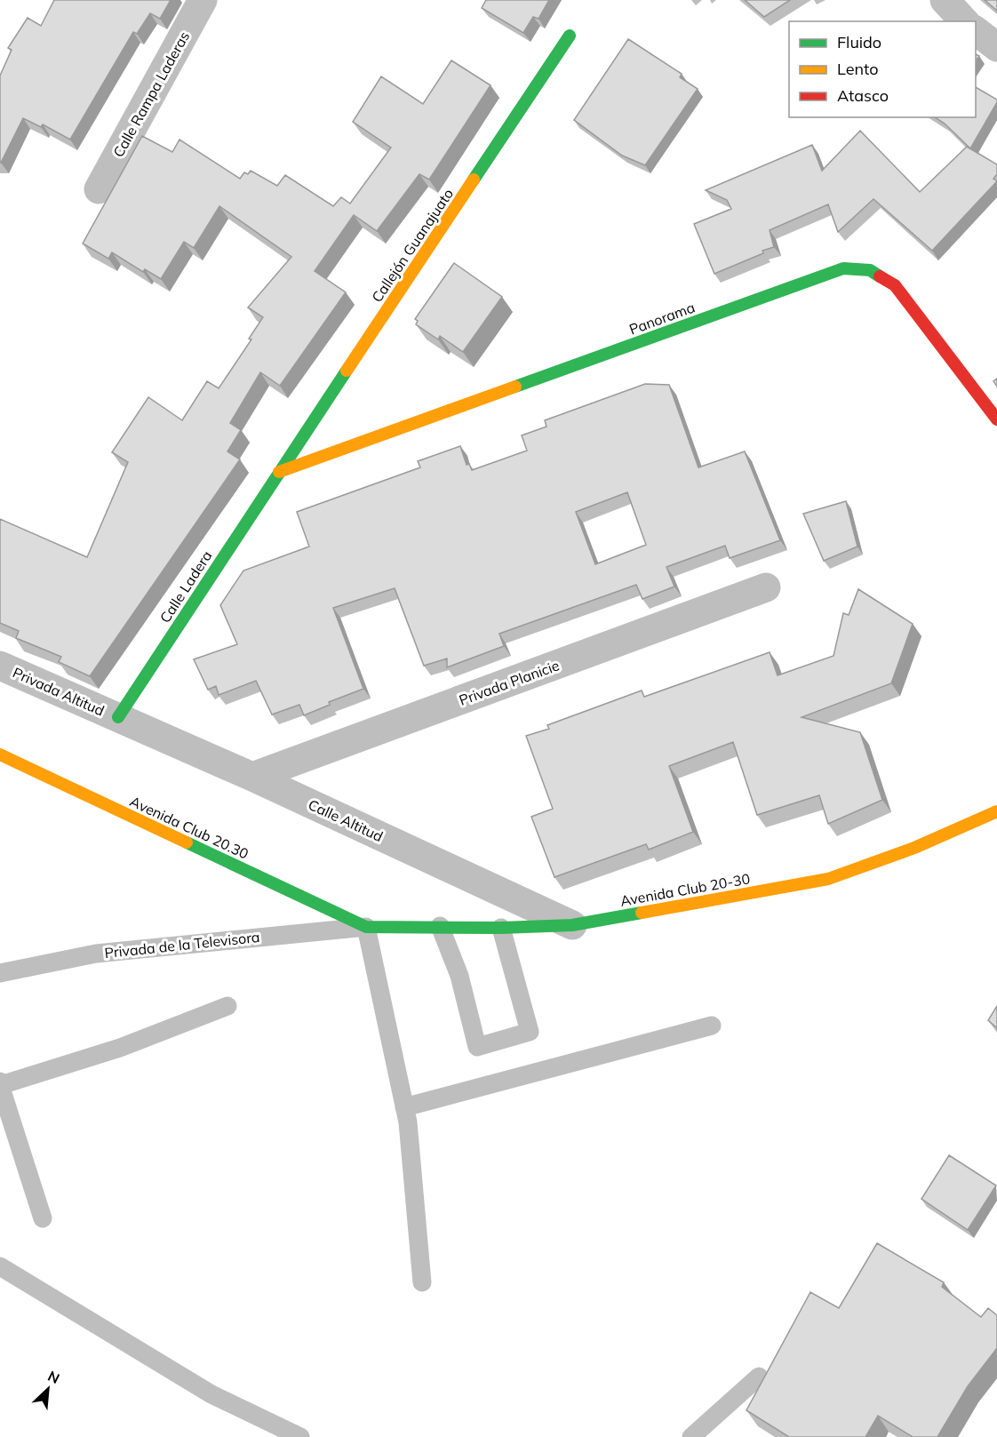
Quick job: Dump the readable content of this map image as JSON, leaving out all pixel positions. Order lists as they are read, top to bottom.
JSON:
{
  "streets": {
    "street": [
      "Calle Rampa Laderas",
      "Callejón Guanajuato",
      "Panorama",
      "Calle Ladera",
      "Privada Planicie",
      "Privada Altitud",
      "Calle Altitud",
      "Avenida Club 20.30",
      "Avenida Club 20-30"
    ],
    "lane": ["Privada de la Televisora"]
  },
  "crossings": [
    ["Callejón Guanajuato", "Panorama"],
    ["Callejón Guanajuato", "Calle Ladera"],
    ["Panorama", "Calle Ladera"],
    ["Calle Ladera", "Privada Altitud"],
    ["Calle Ladera", "Calle Altitud"],
    ["Privada Planicie", "Calle Altitud"],
    ["Privada Altitud", "Calle Altitud"],
    ["Calle Altitud", "Avenida Club 20-30"],
    ["Avenida Club 20.30", "Avenida Club 20-30"],
    ["Avenida Club 20.30", "Privada de la Televisora"],
    ["Avenida Club 20-30", "Privada de la Televisora"]
  ],
  "legend": ["Fluido", "Lento", "Atasco"],
  "north": "top right"
}
